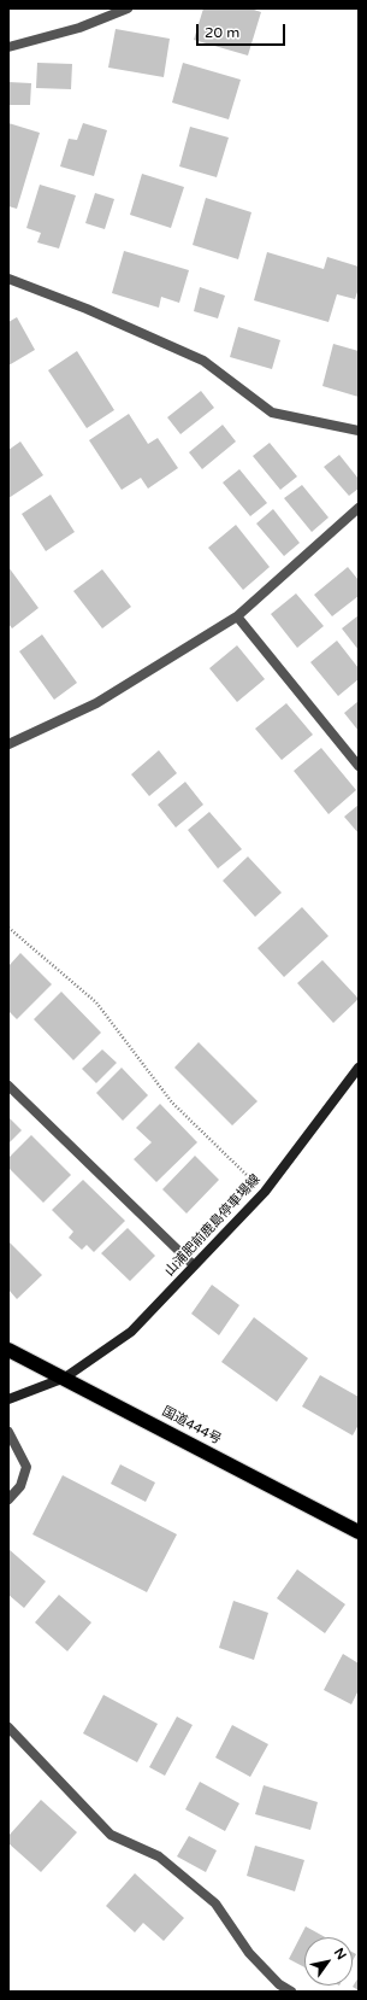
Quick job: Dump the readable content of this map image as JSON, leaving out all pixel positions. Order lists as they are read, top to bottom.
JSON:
{
  "streets": {
    "highway": ["国道444号"],
    "main road": ["山浦肥前鹿島停車場線"]
  },
  "crossings": [
    ["山浦肥前鹿島停車場線", "国道444号"]
  ],
  "scale_bar": "20 m",
  "north": "top right"
}
